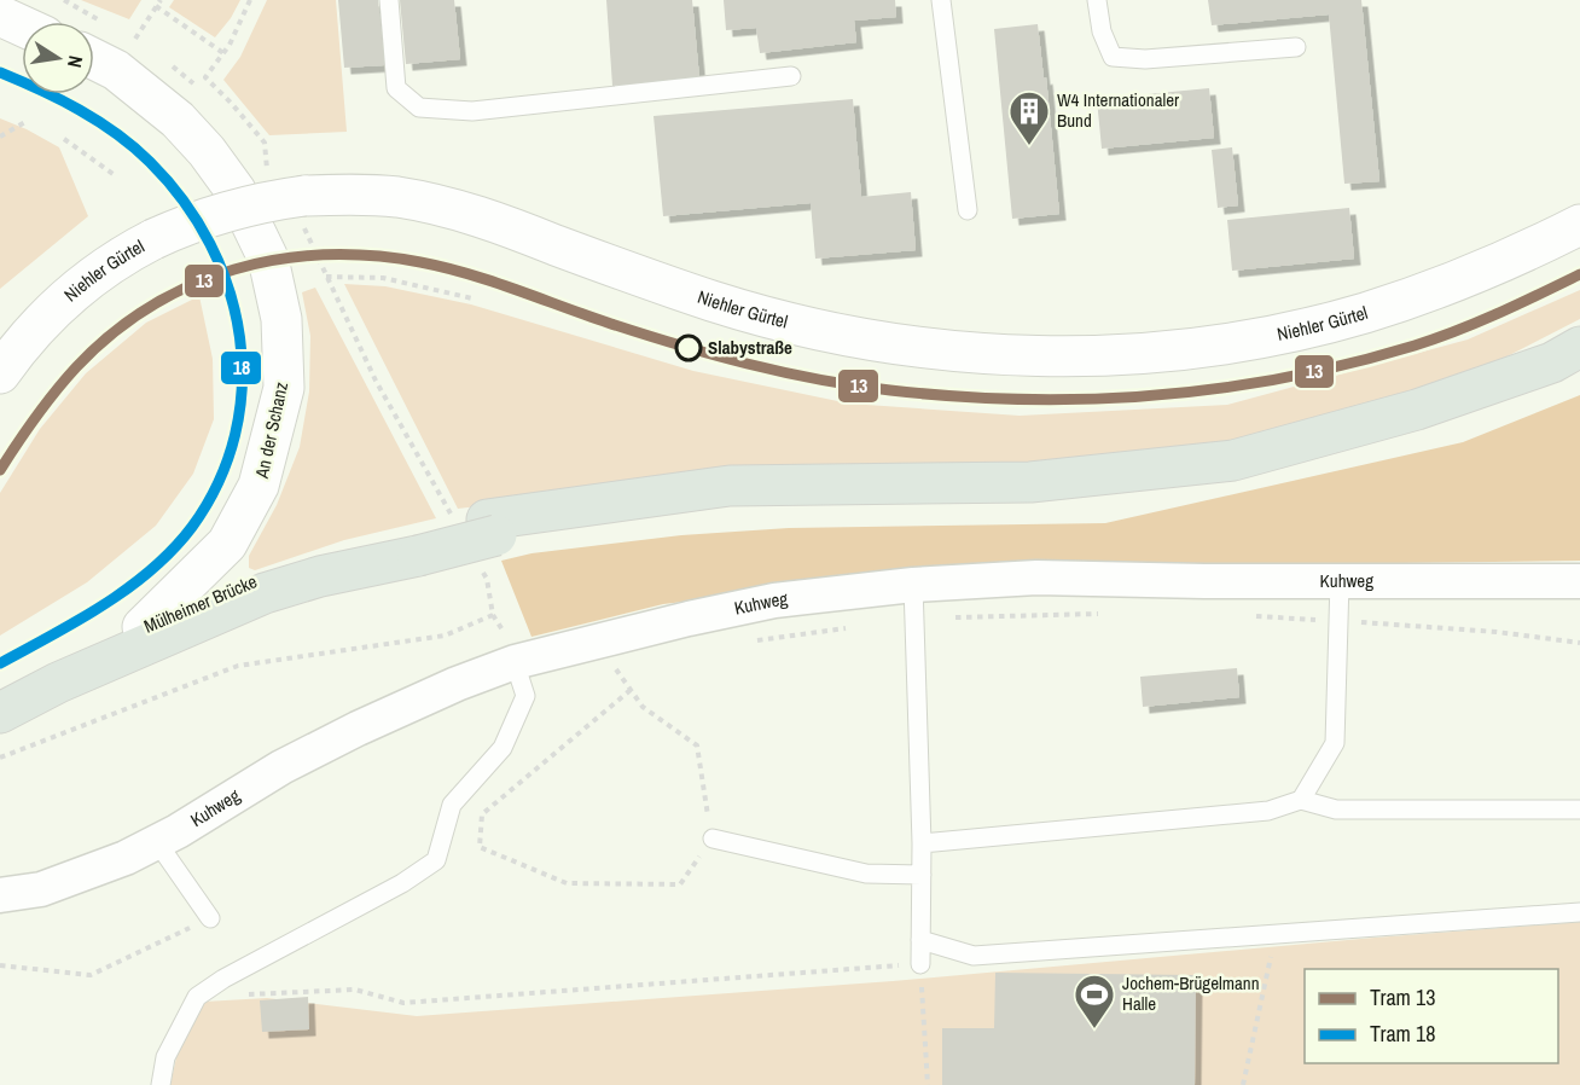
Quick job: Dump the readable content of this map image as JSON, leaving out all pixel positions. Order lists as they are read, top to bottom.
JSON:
{
  "streets": {
    "main road": ["Niehler Gürtel", "An der Schanz", "Mülheimer Brücke"],
    "street": ["Kuhweg"]
  },
  "crossings": [
    ["An der Schanz", "Mülheimer Brücke"]
  ],
  "places": {
    "building": ["W4 Internationaler Bund"],
    "other": ["Slabystraße"],
    "sports": ["Jochem-Brügelmann Halle"]
  },
  "lines": ["tram line 18", "tram line 13"],
  "legend": ["Tram 13", "Tram 18"],
  "north": "right"
}
